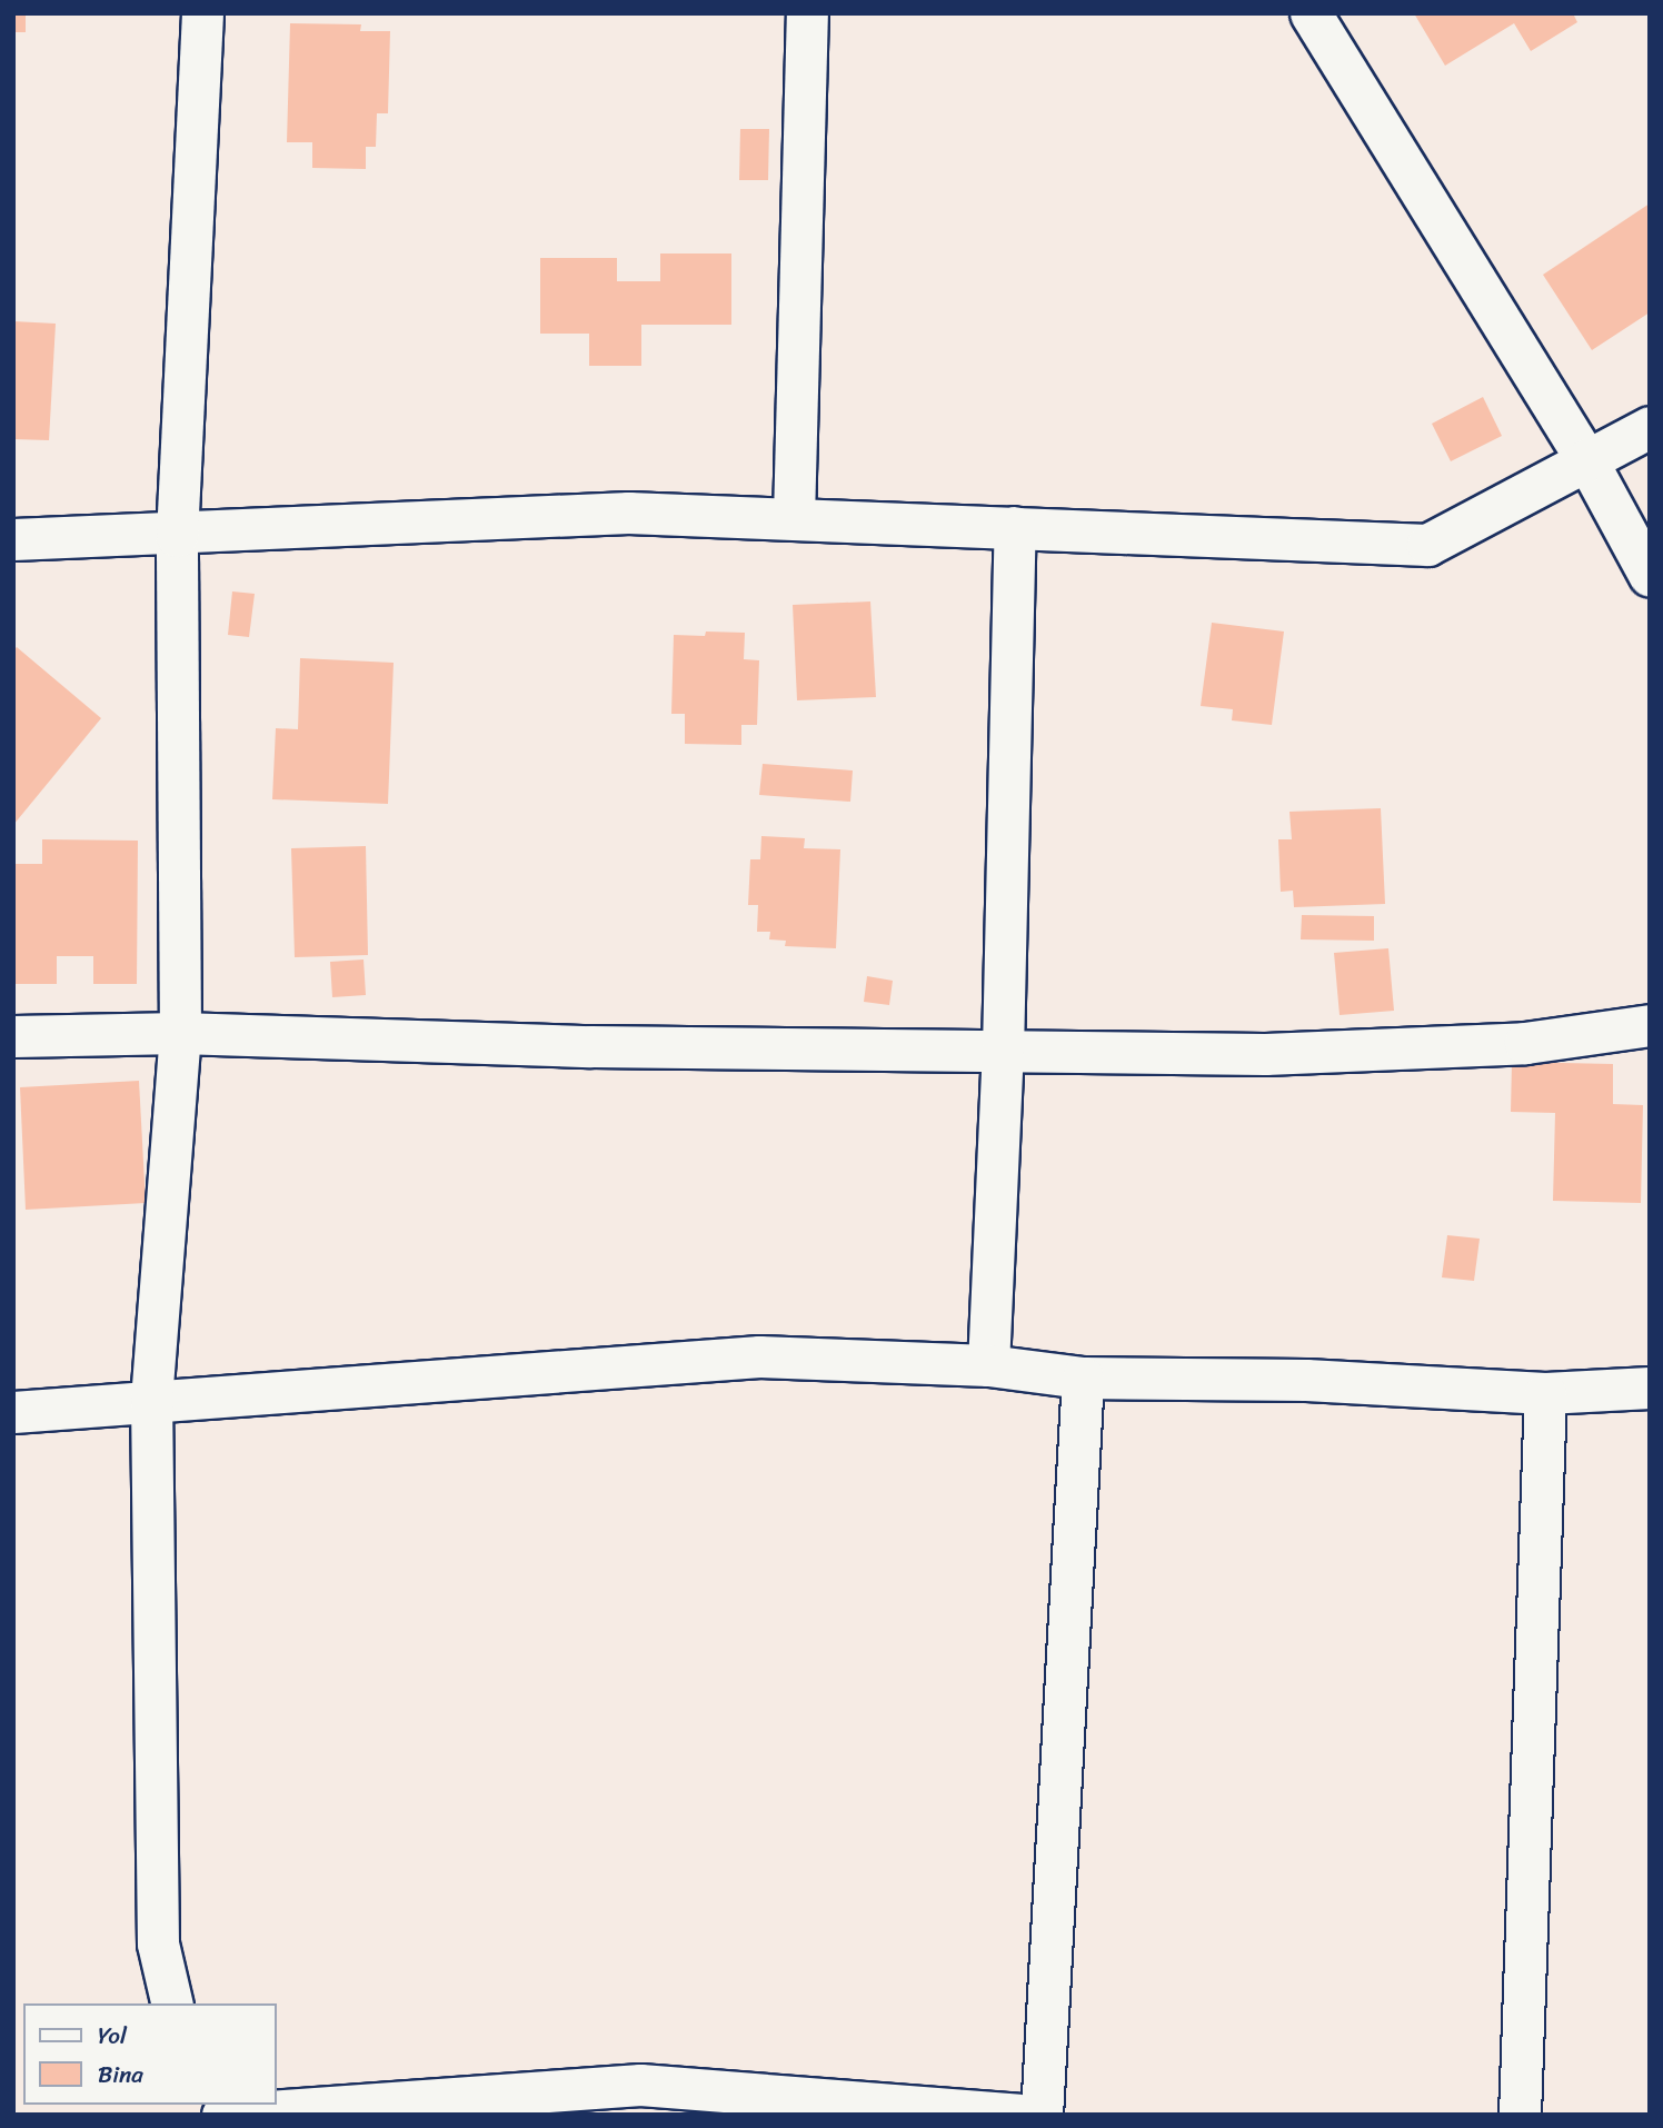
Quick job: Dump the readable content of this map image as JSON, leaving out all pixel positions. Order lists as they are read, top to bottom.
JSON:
{
  "legend": ["Yol", "Bina"]
}
